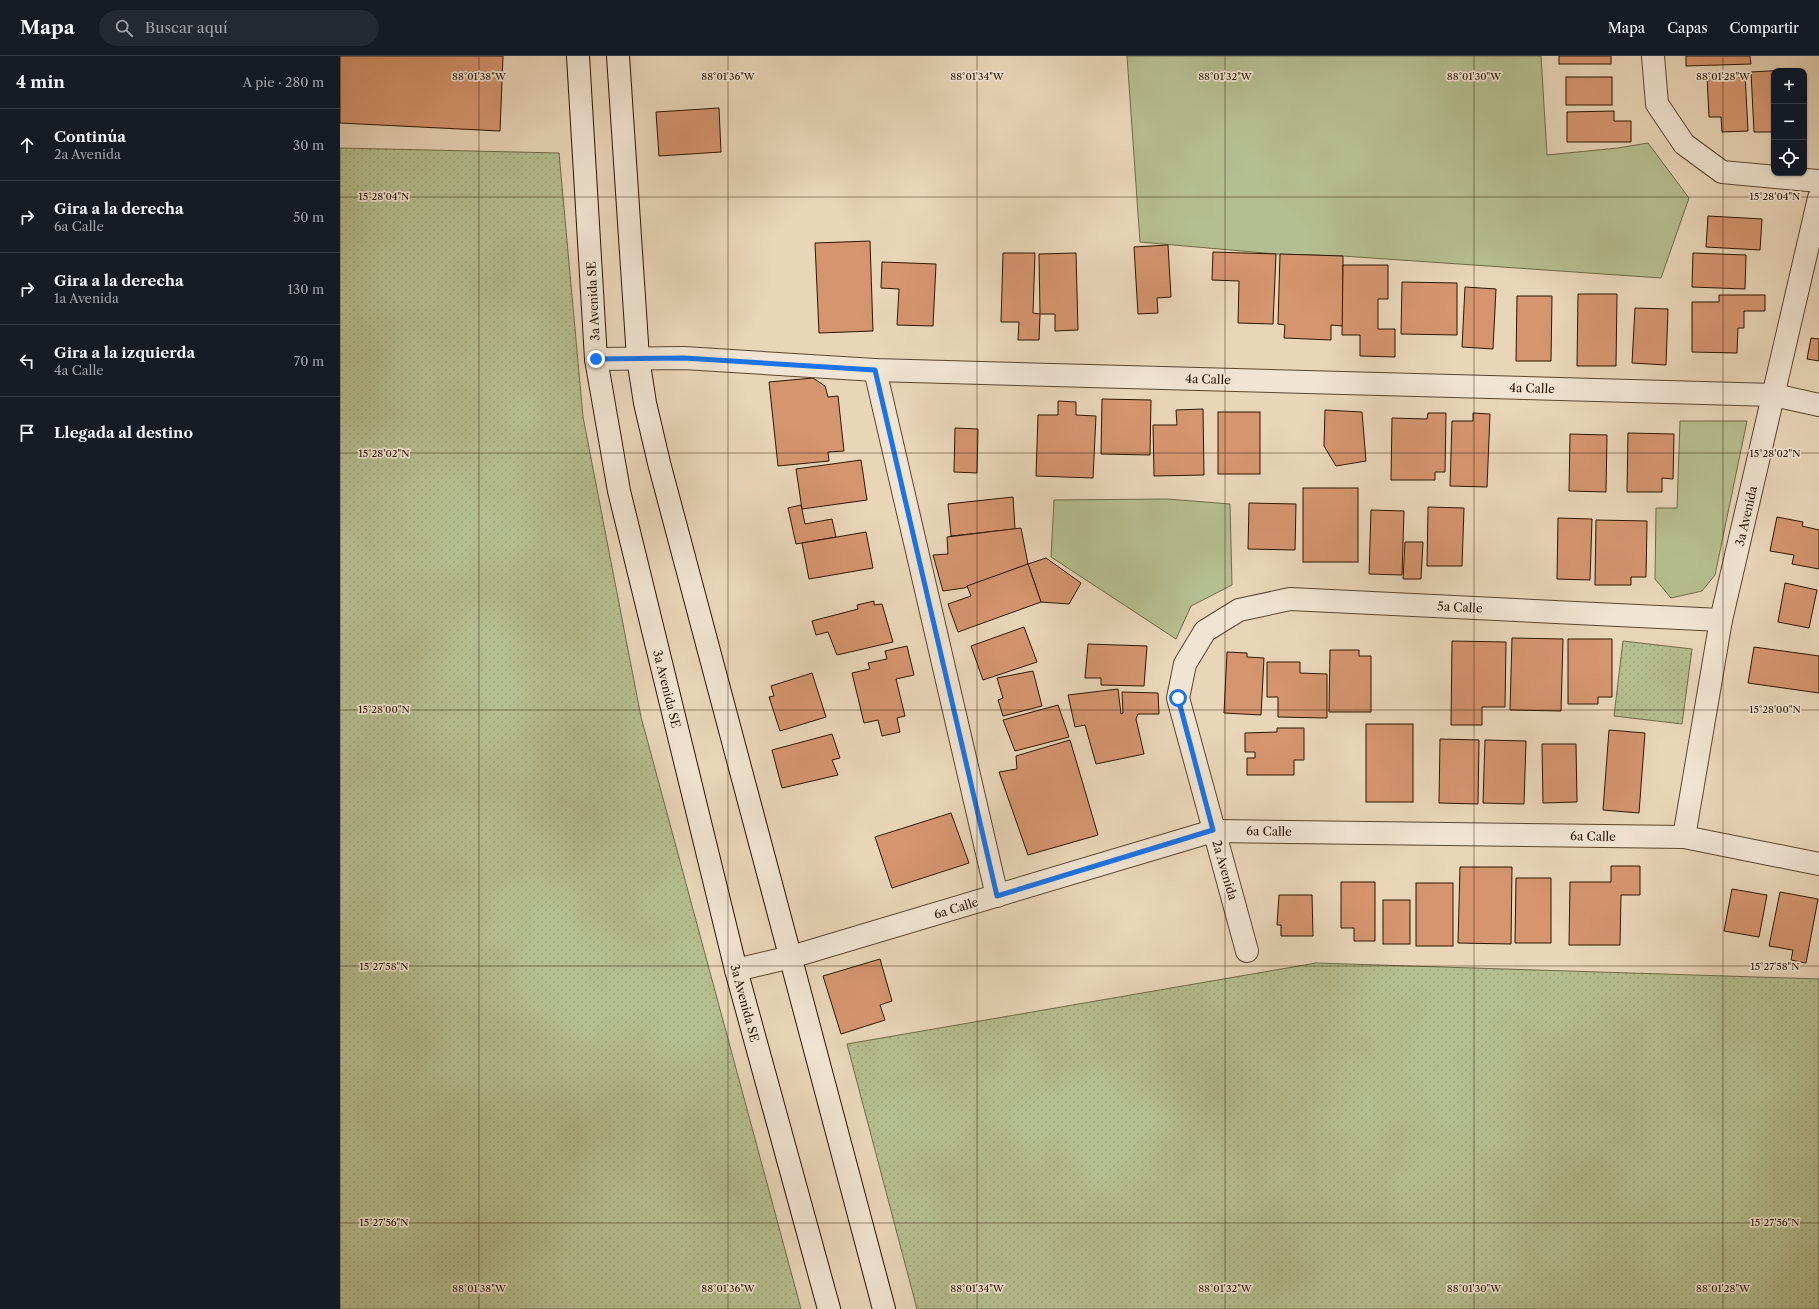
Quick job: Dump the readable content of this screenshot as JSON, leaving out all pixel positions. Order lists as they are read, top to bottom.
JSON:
{
  "streets": {
    "street": [
      "3a Avenida SE",
      "4a Calle",
      "3a Avenida",
      "5a Calle",
      "6a Calle",
      "2a Avenida"
    ]
  },
  "crossings": [
    ["3a Avenida SE", "4a Calle"],
    ["3a Avenida SE", "6a Calle"],
    ["4a Calle", "3a Avenida"],
    ["3a Avenida", "5a Calle"],
    ["3a Avenida", "6a Calle"],
    ["5a Calle", "2a Avenida"],
    ["6a Calle", "2a Avenida"]
  ],
  "page": {
    "header": "Mapa",
    "search": "Buscar aquí",
    "nav": ["Mapa", "Capas", "Compartir"],
    "heading": ["4 min", "A pie · 280 m"],
    "map_buttons": ["+", "−"],
    "list": [
      ["Continúa", "2a Avenida", "30 m"],
      ["Gira a la derecha", "6a Calle", "50 m"],
      ["Gira a la derecha", "1a Avenida", "130 m"],
      ["Gira a la izquierda", "4a Calle", "70 m"],
      "Llegada al destino"
    ]
  },
  "coordinates": [
    "88°01'38\"W",
    "88°01'36\"W",
    "88°01'34\"W",
    "88°01'32\"W",
    "88°01'30\"W",
    "88°01'28\"W",
    "15°28'04\"N",
    "15°28'02\"N",
    "15°28'00\"N",
    "15°27'58\"N",
    "15°27'56\"N"
  ]
}
